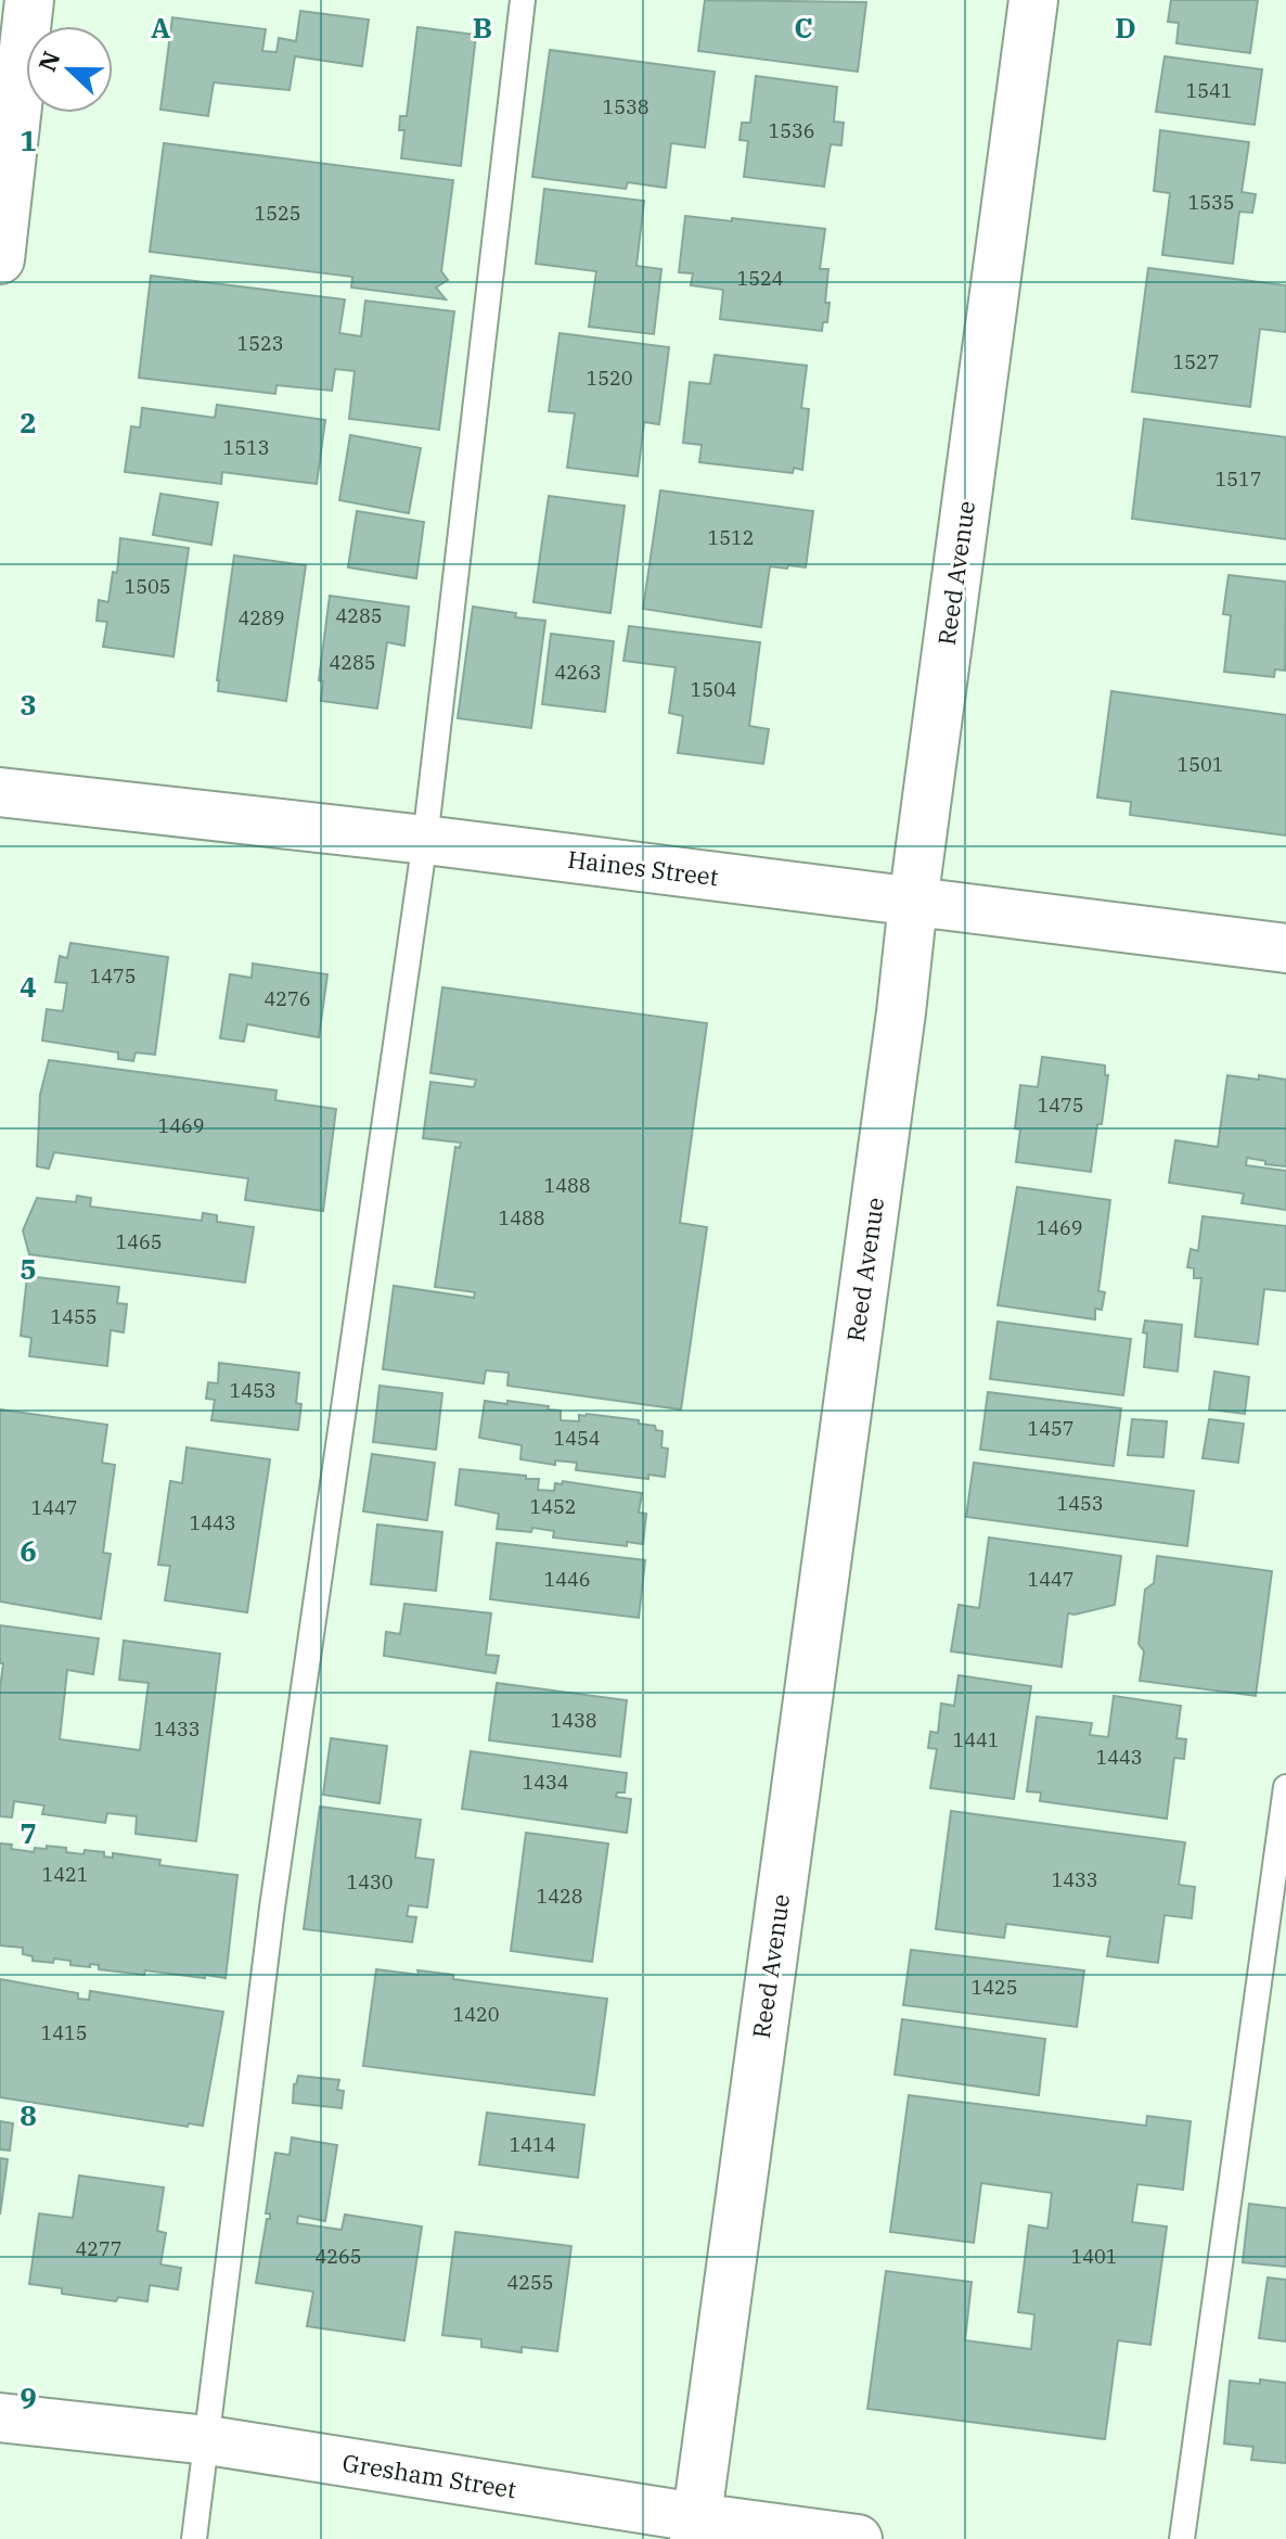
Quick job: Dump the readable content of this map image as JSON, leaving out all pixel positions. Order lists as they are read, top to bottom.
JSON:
{
  "streets": {
    "street": ["Reed Avenue", "Haines Street", "Gresham Street"]
  },
  "crossings": [
    ["Reed Avenue", "Haines Street"],
    ["Reed Avenue", "Gresham Street"]
  ],
  "house_numbers": [
    "1541",
    "1538",
    "1536",
    "1535",
    "1525",
    "1524",
    "1523",
    "1527",
    "1520",
    "1513",
    "1517",
    "1512",
    "1505",
    "4285",
    "4289",
    "4285",
    "4263",
    "1504",
    "1501",
    "1475",
    "4276",
    "1475",
    "1469",
    "1488",
    "1488",
    "1469",
    "1465",
    "1455",
    "1453",
    "1457",
    "1454",
    "1453",
    "1452",
    "1447",
    "1443",
    "1446",
    "1447",
    "1438",
    "1433",
    "1441",
    "1443",
    "1434",
    "1421",
    "1433",
    "1430",
    "1428",
    "1425",
    "1420",
    "1415",
    "1414",
    "4277",
    "4265",
    "1401",
    "4255"
  ],
  "north": "left",
  "grid": {
    "columns": [
      "A",
      "B",
      "C",
      "D"
    ],
    "rows": [
      "1",
      "2",
      "3",
      "4",
      "5",
      "6",
      "7",
      "8",
      "9"
    ]
  }
}
